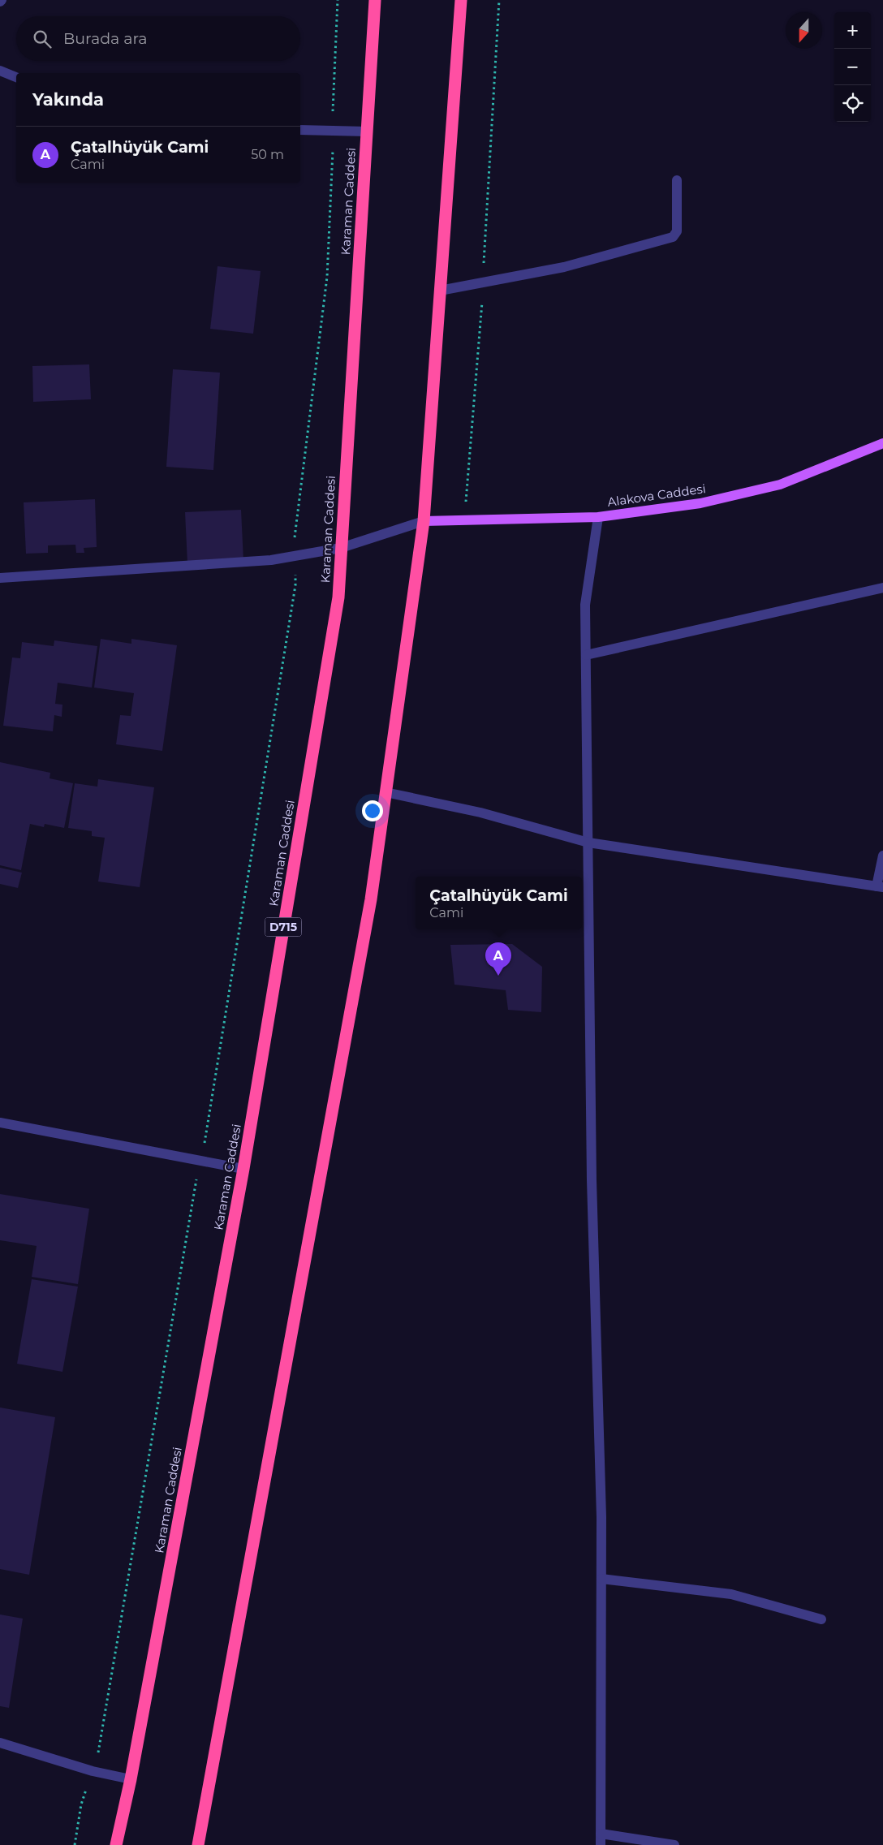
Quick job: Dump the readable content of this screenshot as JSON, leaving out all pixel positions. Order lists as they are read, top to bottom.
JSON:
{
  "streets": {
    "highway": ["Karaman Caddesi", "D715"],
    "main road": ["Alakova Caddesi"]
  },
  "north": "bottom",
  "page": {
    "map_buttons": ["+", "−"],
    "search": "Burada ara",
    "heading": "Yakında",
    "list": [
      {
        "mark": "A",
        "name": "Çatalhüyük Cami",
        "note": "Cami",
        "value": "50 m"
      }
    ],
    "popup": ["Çatalhüyük Cami", "Cami"],
    "pins": "A"
  }
}
